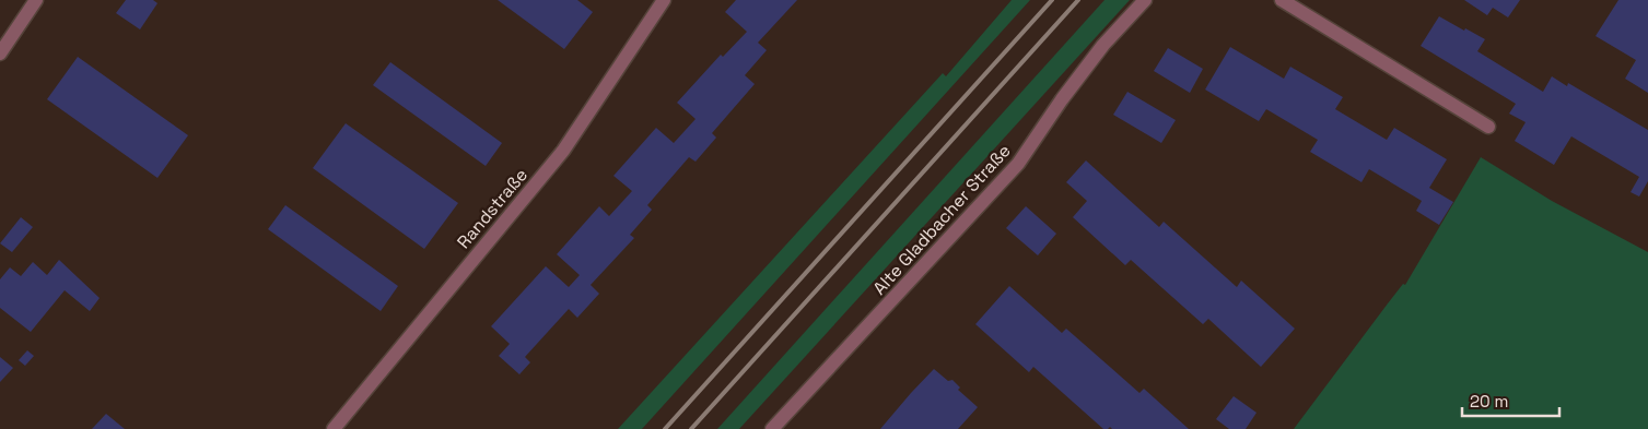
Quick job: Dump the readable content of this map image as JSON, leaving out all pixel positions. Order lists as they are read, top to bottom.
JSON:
{
  "streets": {
    "street": ["Randstraße", "Alte Gladbacher Straße"]
  },
  "scale_bar": "20 m"
}
